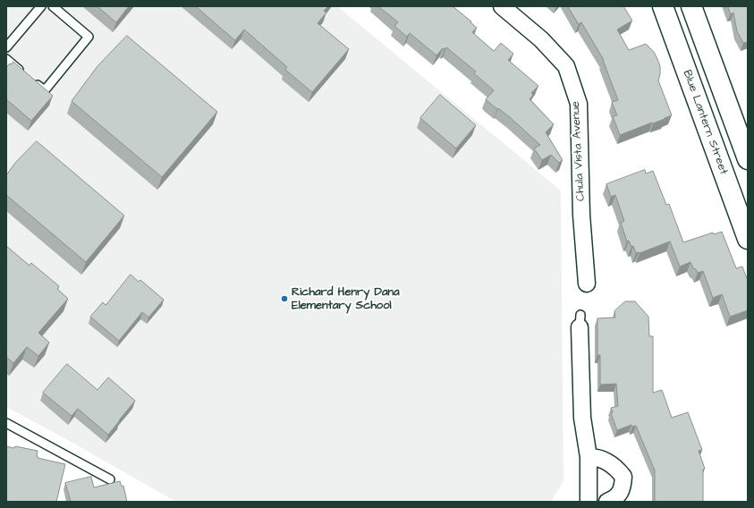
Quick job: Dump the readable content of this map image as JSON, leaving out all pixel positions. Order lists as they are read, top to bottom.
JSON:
{
  "streets": {
    "street": ["Blue Lantern Street", "Chula Vista Avenue"]
  },
  "places": ["Richard Henry Dana Elementary School"]
}
